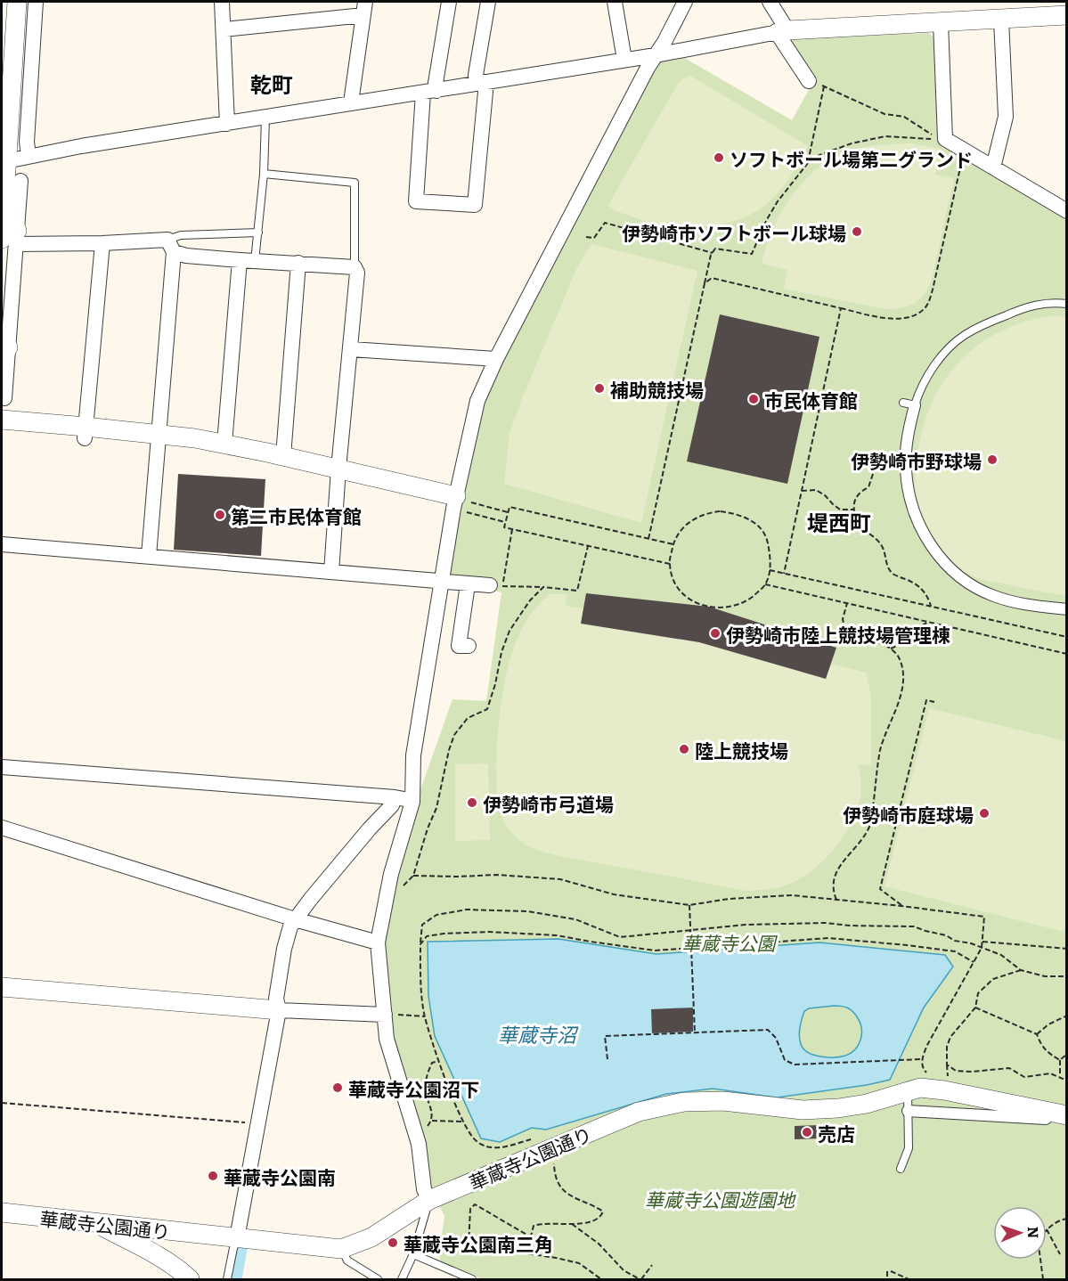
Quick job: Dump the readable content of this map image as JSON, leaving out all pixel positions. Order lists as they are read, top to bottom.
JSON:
{
  "streets": {
    "street": ["華蔵寺公園通り"]
  },
  "districts": ["乾町", "堤西町"],
  "water": ["華蔵寺沼"],
  "parks": ["華蔵寺公園", "華蔵寺公園遊園地"],
  "places": [
    "ソフトボール場第二グランド",
    "伊勢崎市ソフトボール球場",
    "補助競技場",
    "市民体育館",
    "伊勢崎市野球場",
    "第二市民体育館",
    "伊勢崎市陸上競技場管理棟",
    "陸上競技場",
    "伊勢崎市弓道場",
    "伊勢崎市庭球場",
    "華蔵寺公園沼下",
    "売店",
    "華蔵寺公園南",
    "華蔵寺公園南三角"
  ],
  "north": "right"
}
